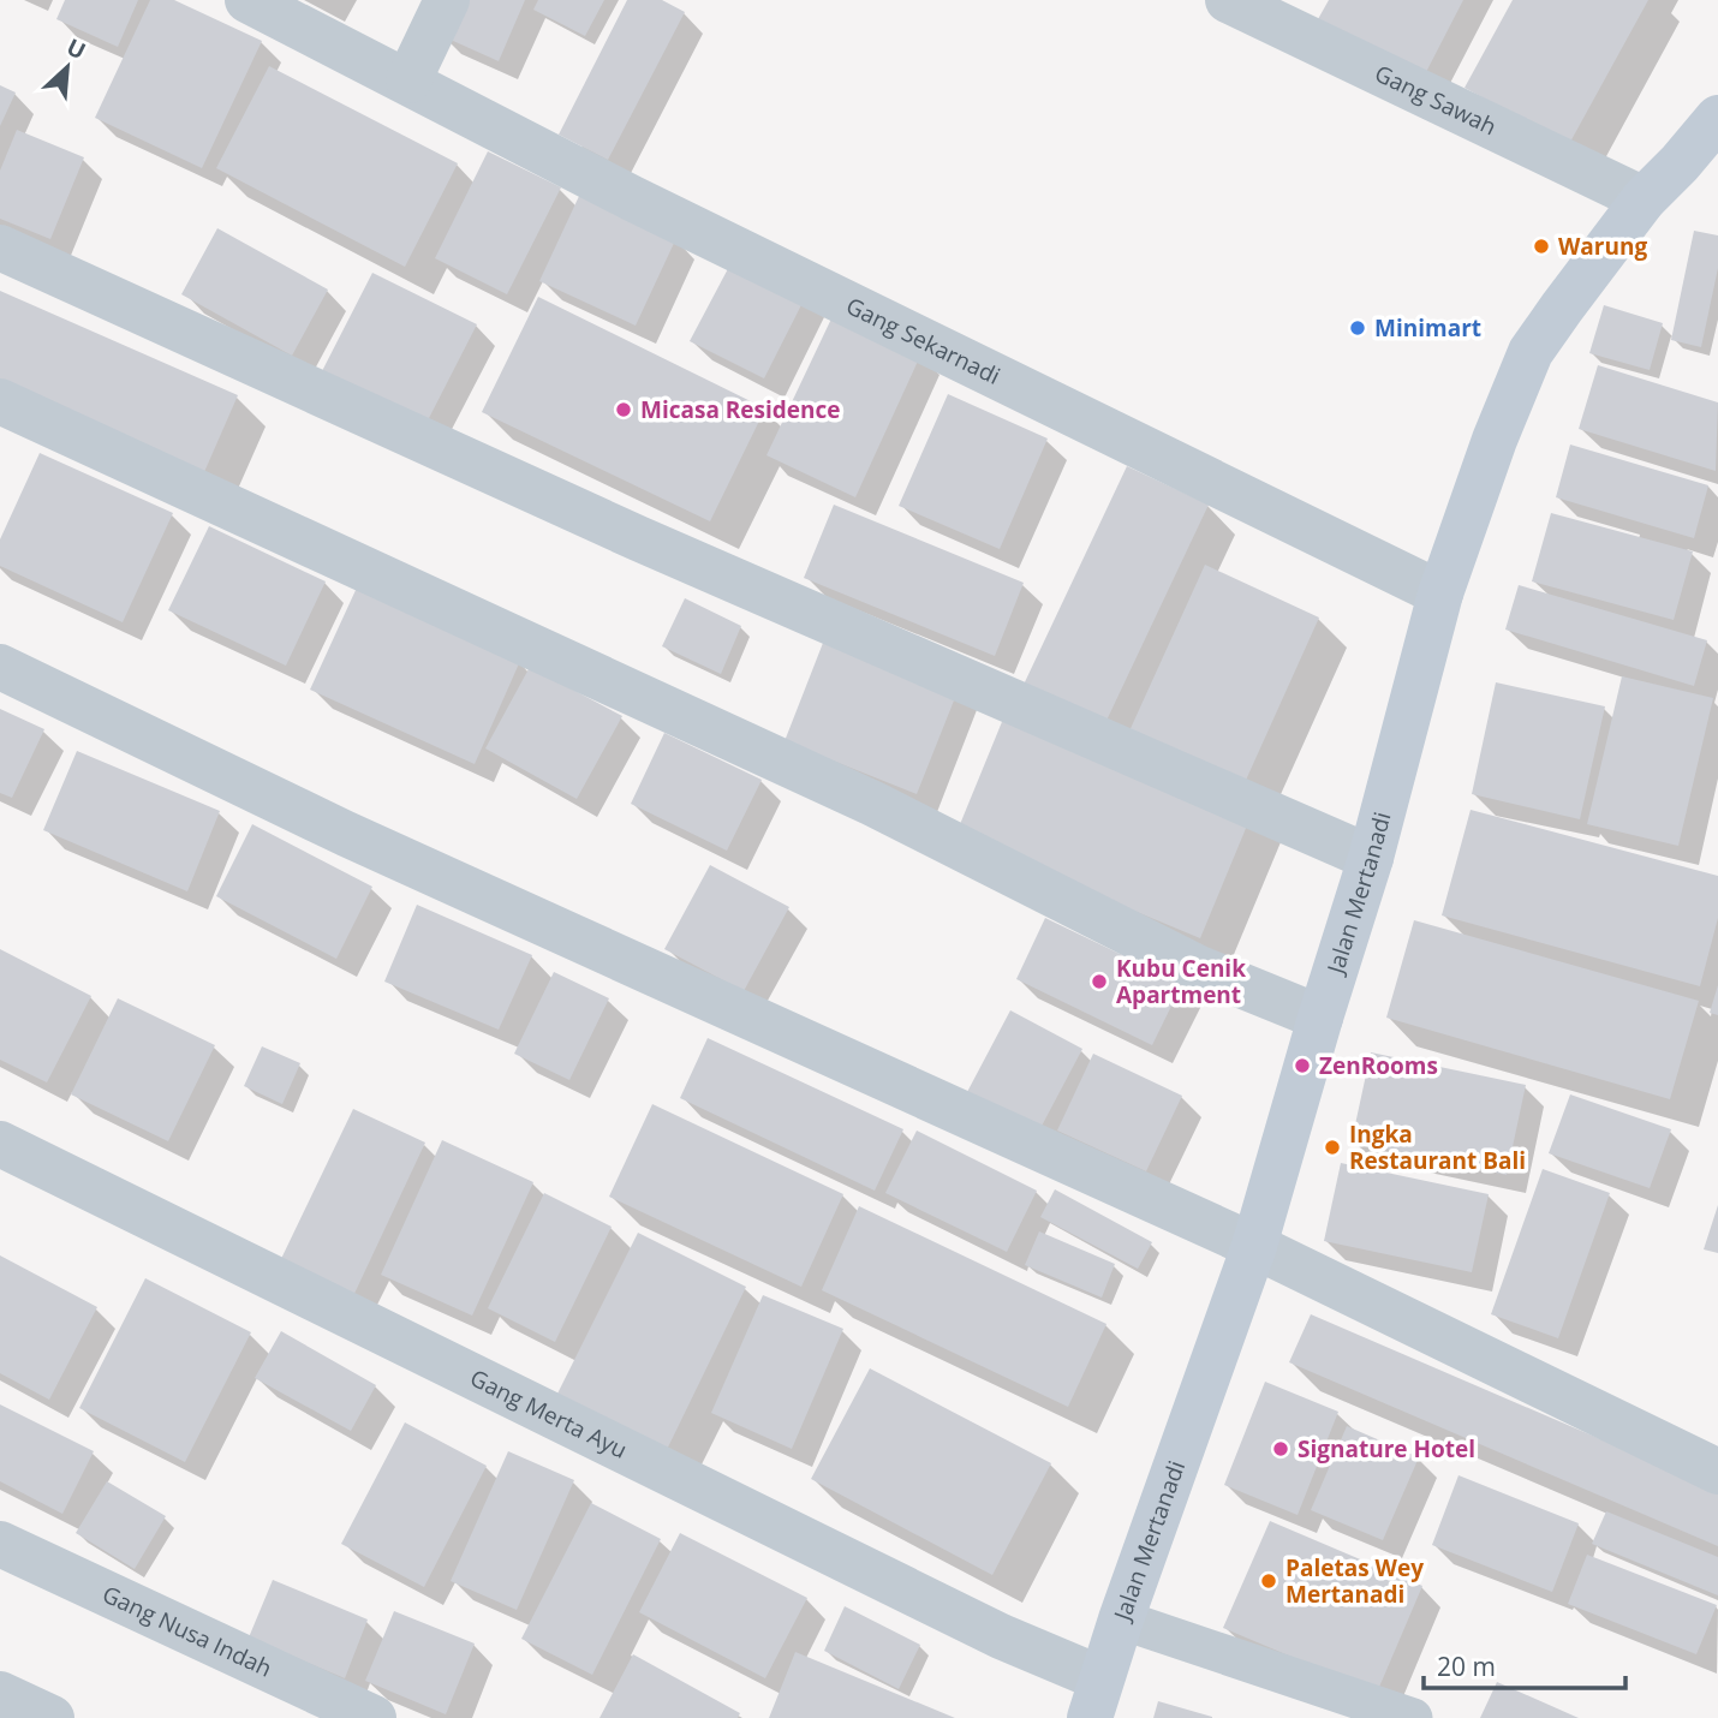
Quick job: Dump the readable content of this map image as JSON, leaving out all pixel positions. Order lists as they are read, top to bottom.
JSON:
{
  "streets": {
    "street": [
      "Gang Sawah",
      "Gang Sekarnadi",
      "Jalan Mertanadi",
      "Gang Merta Ayu",
      "Gang Nusa Indah"
    ]
  },
  "crossings": [
    ["Gang Sawah", "Jalan Mertanadi"],
    ["Gang Sekarnadi", "Jalan Mertanadi"],
    ["Jalan Mertanadi", "Gang Merta Ayu"]
  ],
  "places": [
    "Warung",
    "Minimart",
    "Micasa Residence",
    "Kubu Cenik Apartment",
    "ZenRooms",
    "Ingka Restaurant Bali",
    "Signature Hotel",
    "Paletas Wey Mertanadi"
  ],
  "scale_bar": "20 m",
  "north": "top right"
}
